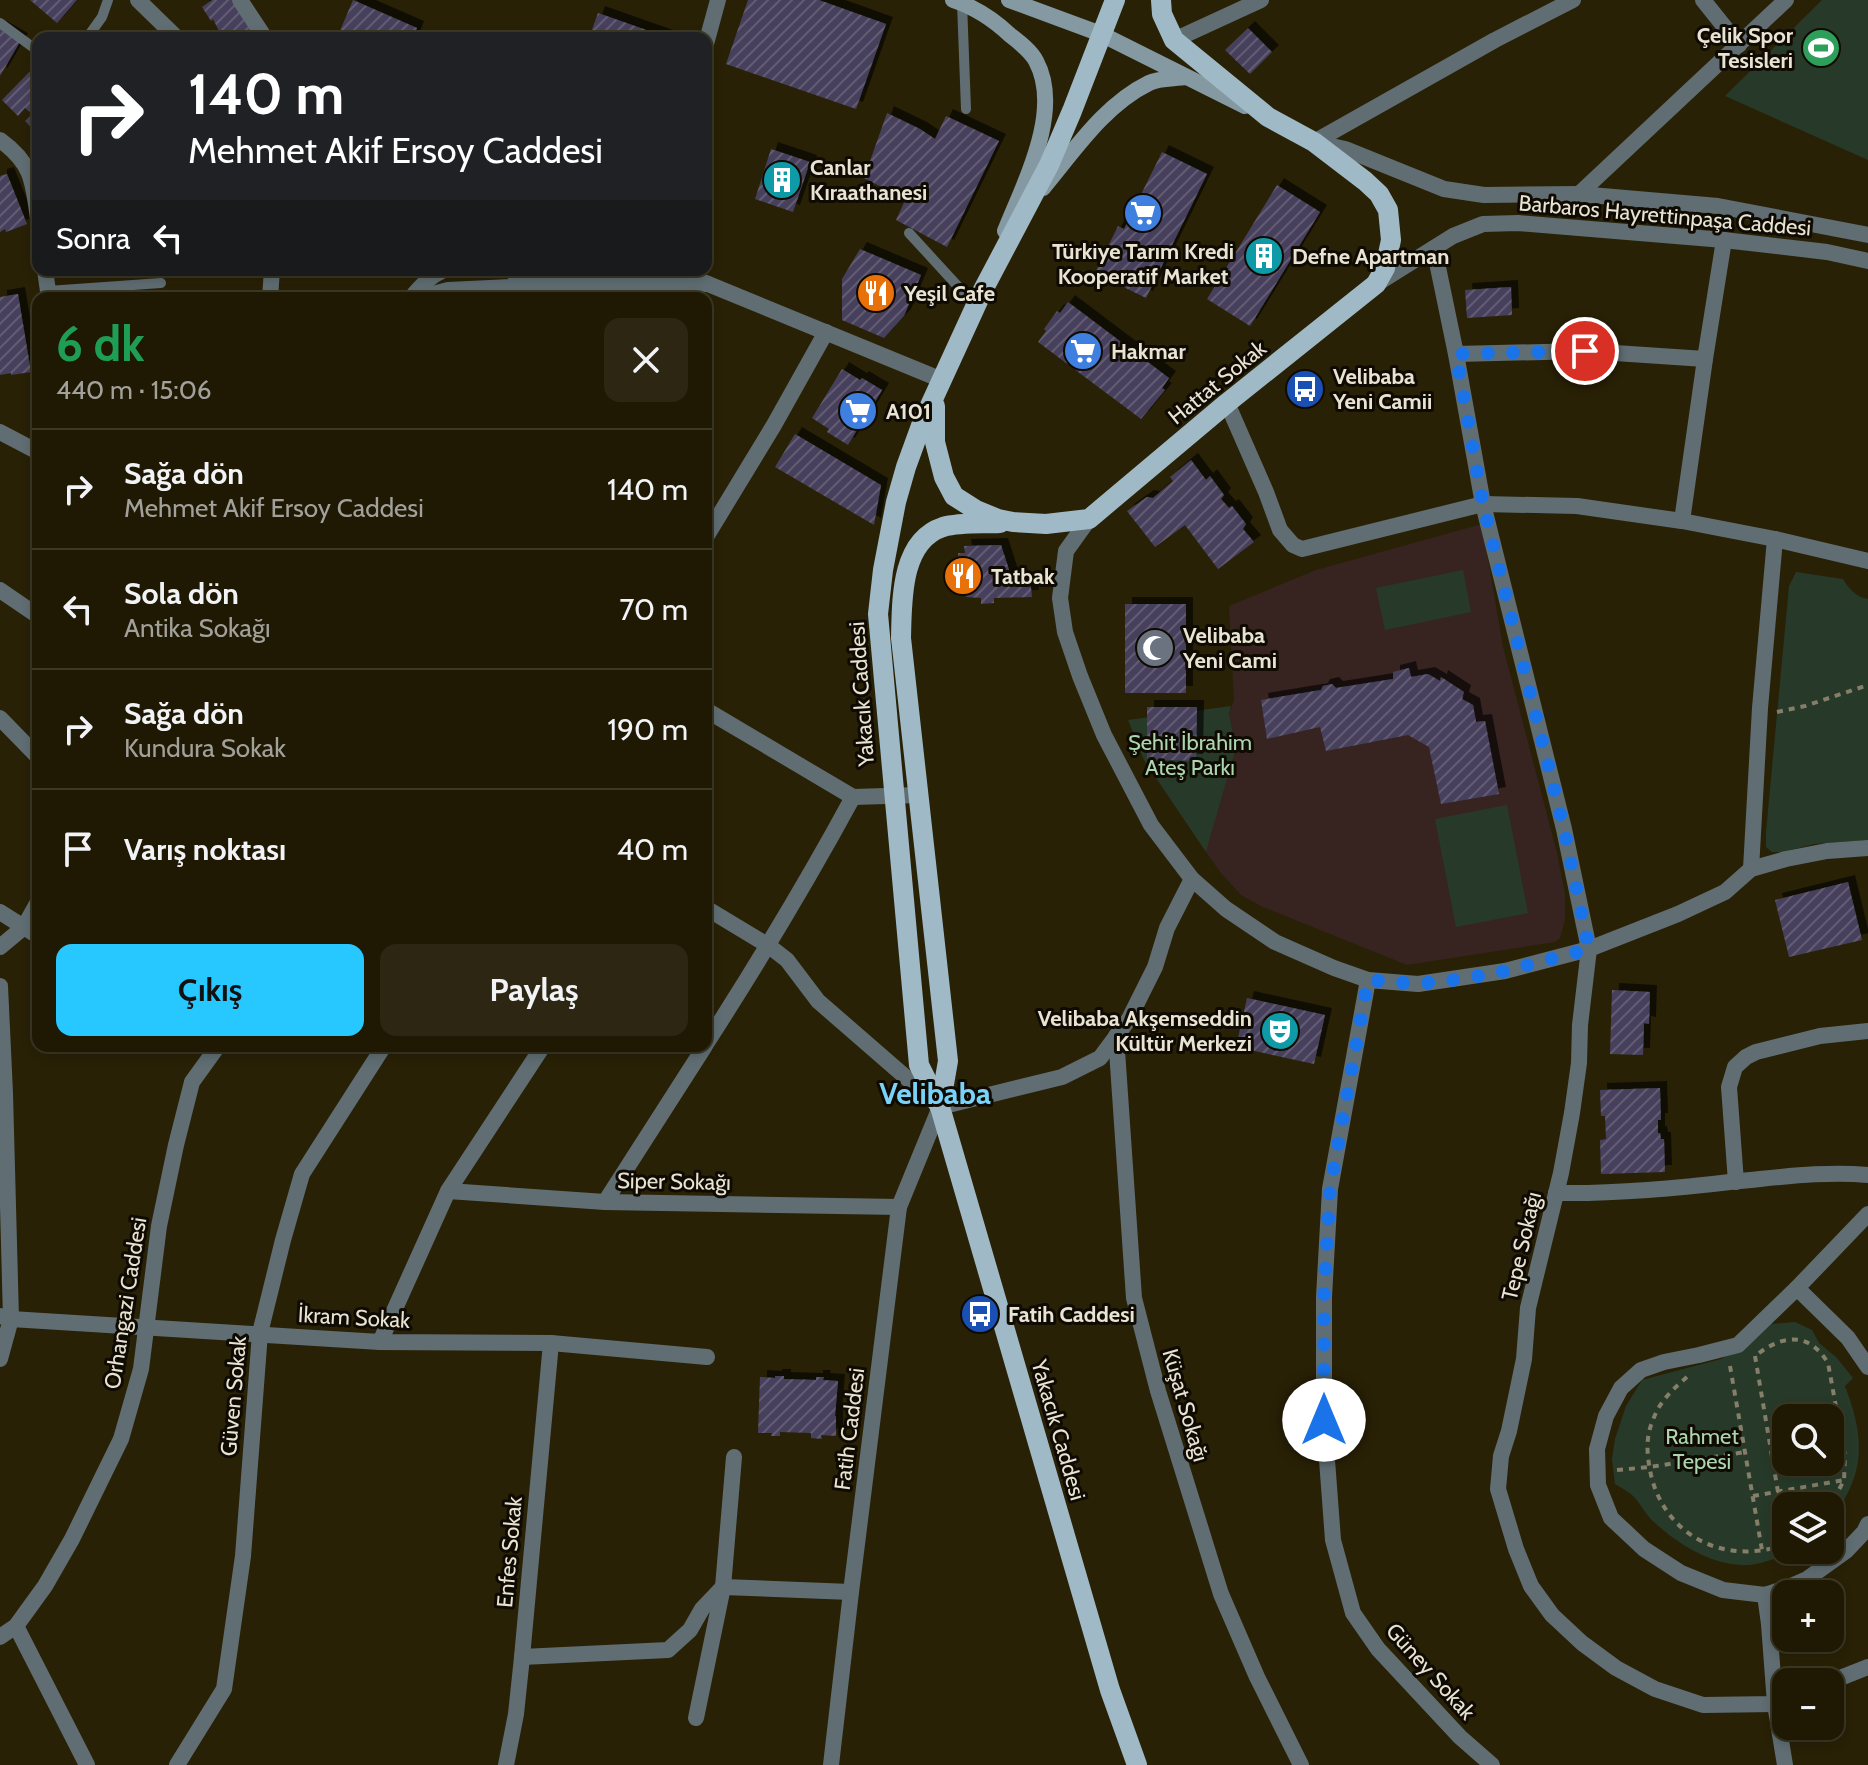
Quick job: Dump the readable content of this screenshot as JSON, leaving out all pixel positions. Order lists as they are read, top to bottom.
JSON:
{
  "streets": {
    "main road": ["Hattat Sokak", "Yakacık Caddesi"],
    "street": [
      "Barbaros Hayrettinpaşa Caddesi",
      "Siper Sokağı",
      "Tepe Sokağı",
      "Orhangazi Caddesi",
      "İkram Sokak",
      "Güven Sokak",
      "Küşat Sokağı",
      "Fatih Caddesi",
      "Enfes Sokak",
      "Güney Sokak"
    ]
  },
  "crossings": [
    ["Barbaros Hayrettinpaşa Caddesi", "Hattat Sokak"],
    ["Barbaros Hayrettinpaşa Caddesi", "Tepe Sokağı"],
    ["Yakacık Caddesi", "Fatih Caddesi"],
    ["Siper Sokağı", "Fatih Caddesi"],
    ["Orhangazi Caddesi", "İkram Sokak"],
    ["İkram Sokak", "Güven Sokak"],
    ["İkram Sokak", "Enfes Sokak"]
  ],
  "districts": ["Velibaba"],
  "parks": ["Şehit İbrahim Ateş Parkı", "Rahmet Tepesi"],
  "places": {
    "sports": ["Çelik Spor Tesisleri"],
    "building": ["Canlar Kıraathanesi", "Defne Apartman"],
    "supermarket": ["Türkiye Tarım Kredi Kooperatif Market", "Hakmar", "A101"],
    "restaurant": ["Yeşil Cafe", "Tatbak"],
    "bus stop": ["Velibaba Yeni Camii", "Fati̇h Caddesi̇"],
    "mosque": ["Velibaba Yeni Cami"],
    "theatre": ["Velibaba Akşemseddin Kültür Merkezi"]
  },
  "page": {
    "turn": ["140 m", "Mehmet Akif Ersoy Caddesi"],
    "then": "Sonra",
    "heading": ["6 dk", "440 m · 15:06"],
    "list": [
      {
        "name": "Sağa dön",
        "note": "Mehmet Akif Ersoy Caddesi",
        "value": "140 m"
      },
      {
        "name": "Sola dön",
        "note": "Antika Sokağı",
        "value": "70 m"
      },
      {
        "name": "Sağa dön",
        "note": "Kundura Sokak",
        "value": "190 m"
      },
      {
        "name": "Varış noktası",
        "value": "40 m"
      }
    ],
    "buttons": ["Çıkış", "Paylaş"],
    "map_buttons": ["+", "−"]
  }
}
